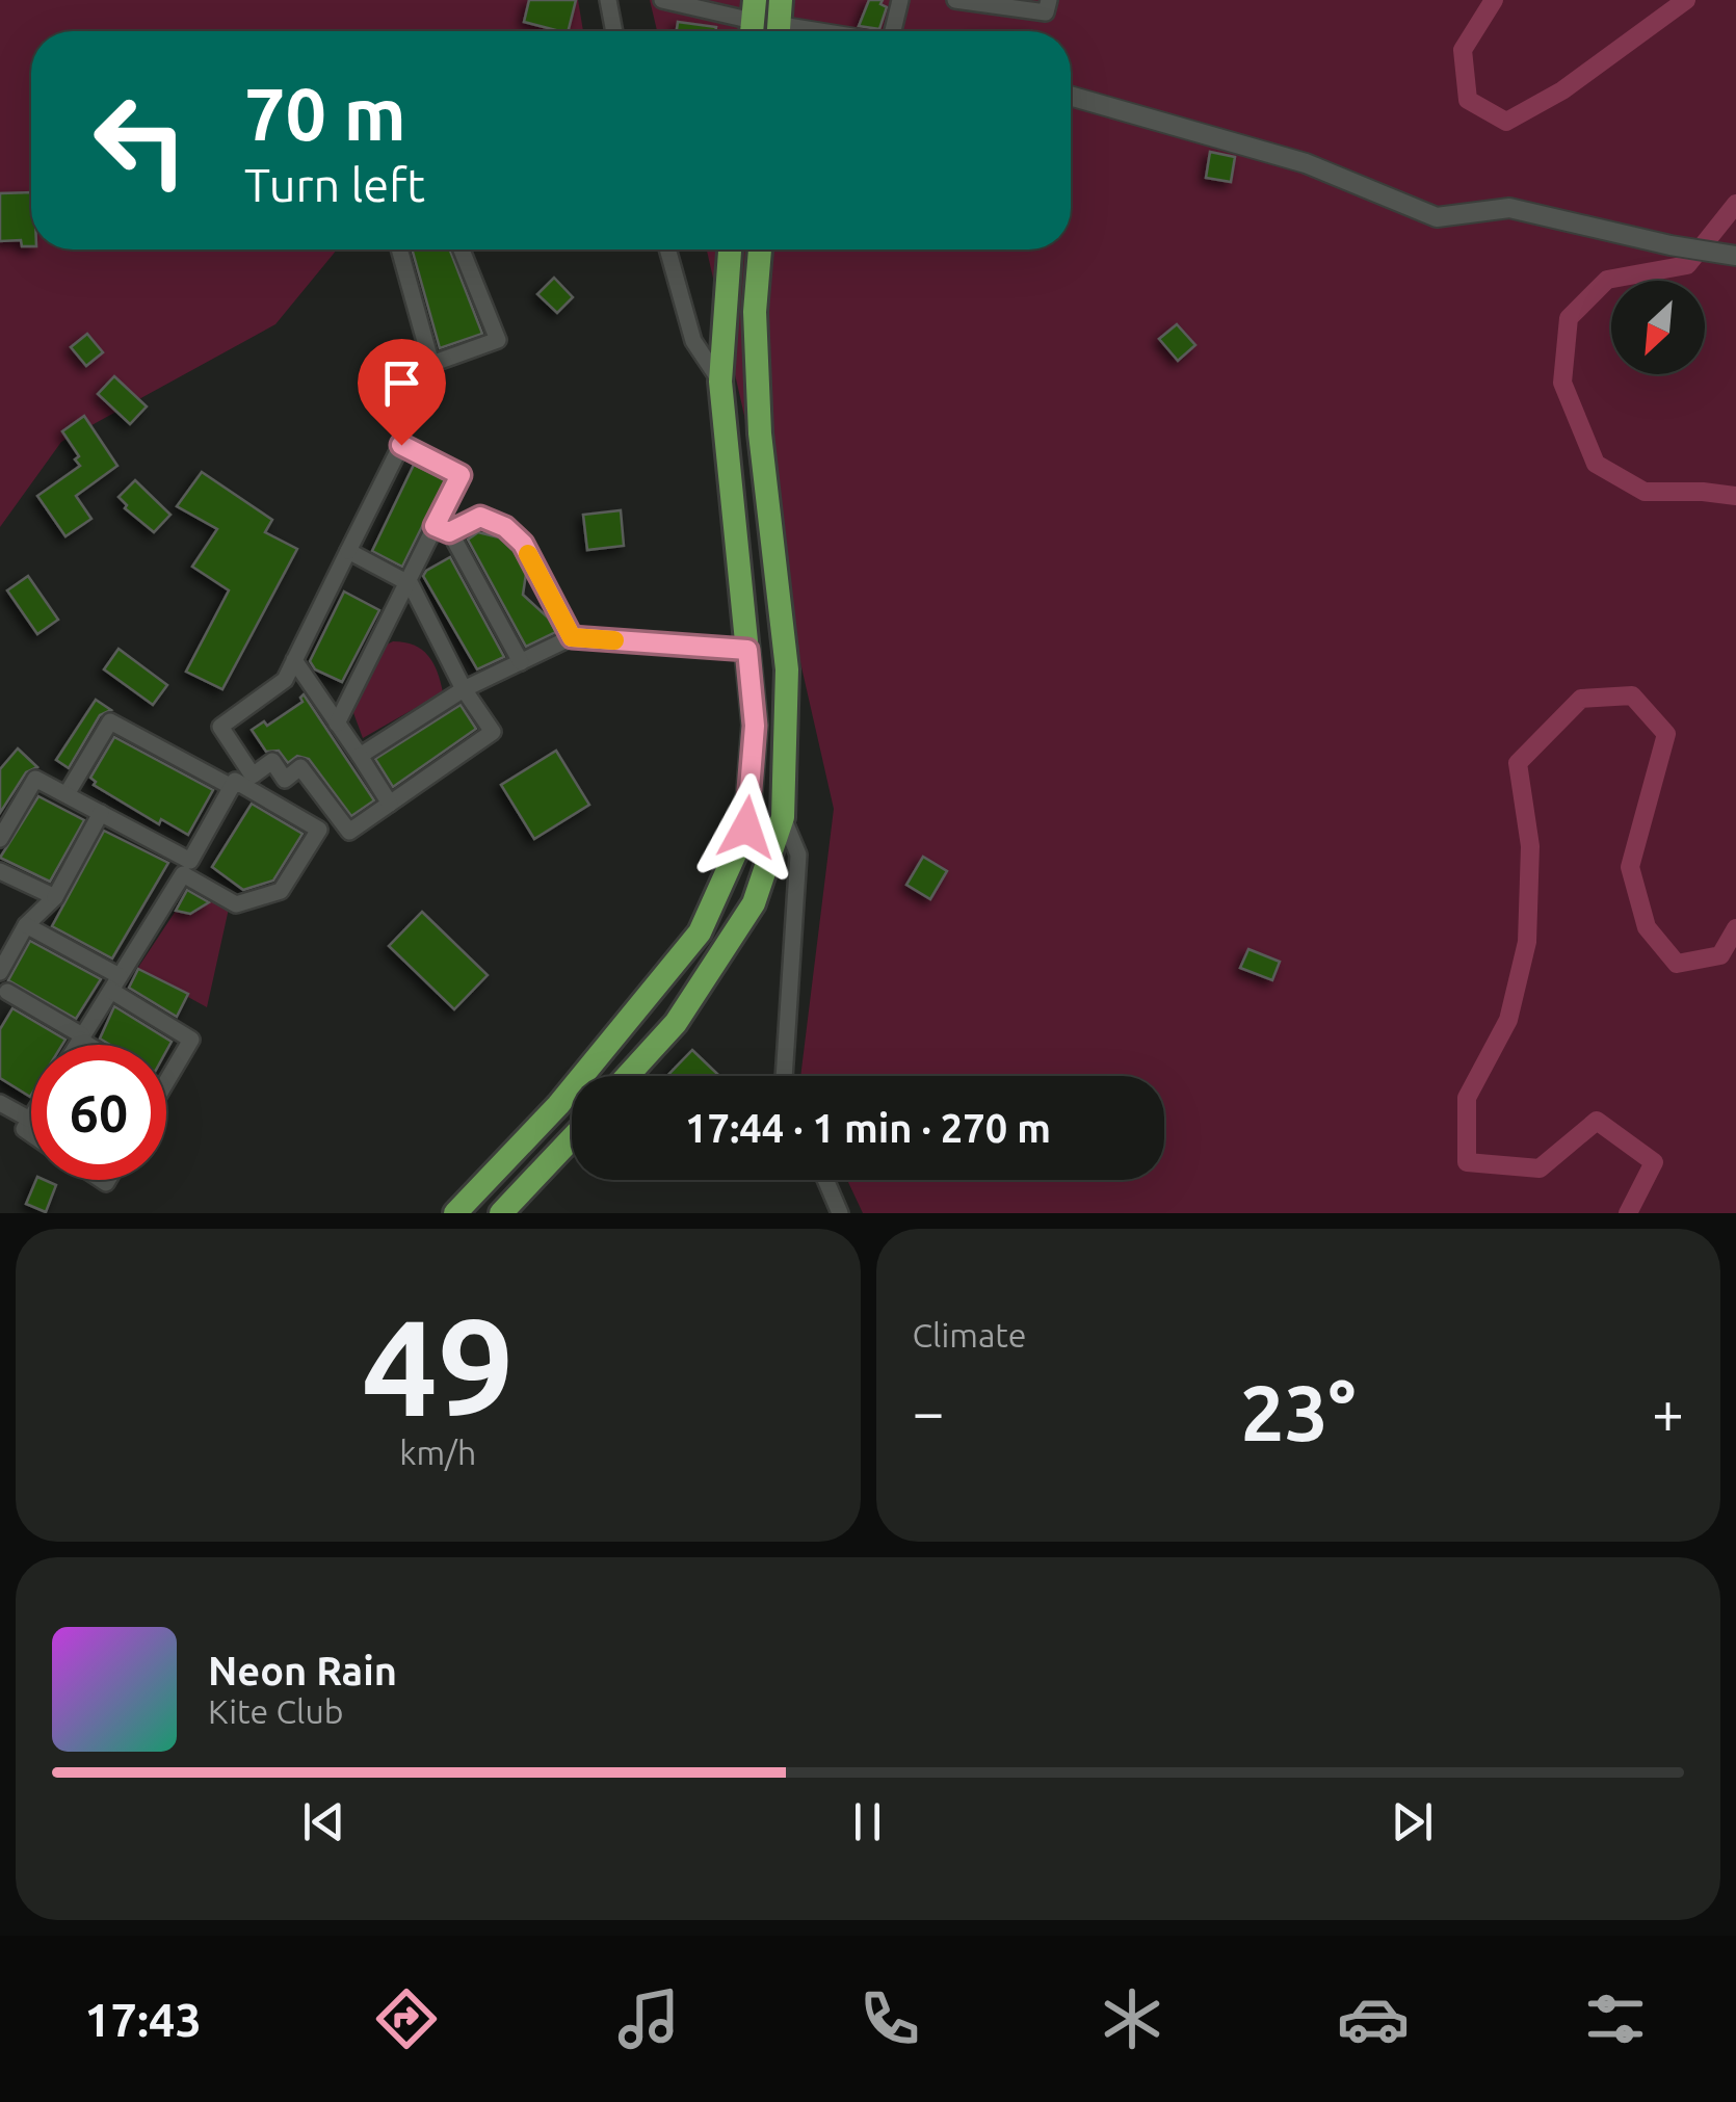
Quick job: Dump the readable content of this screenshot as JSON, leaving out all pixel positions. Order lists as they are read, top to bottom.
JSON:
{
  "north": "bottom left",
  "page": {
    "turn": ["70 m", "Turn left"],
    "limit": "60",
    "trip": "17:44 · 1 min · 270 m",
    "tile": [
      ["49", "km/h"],
      "Climate"
    ],
    "heat": ["−", "23°", "+"],
    "song": ["Neon Rain", "Kite Club"],
    "tabs": "17:43"
  }
}
